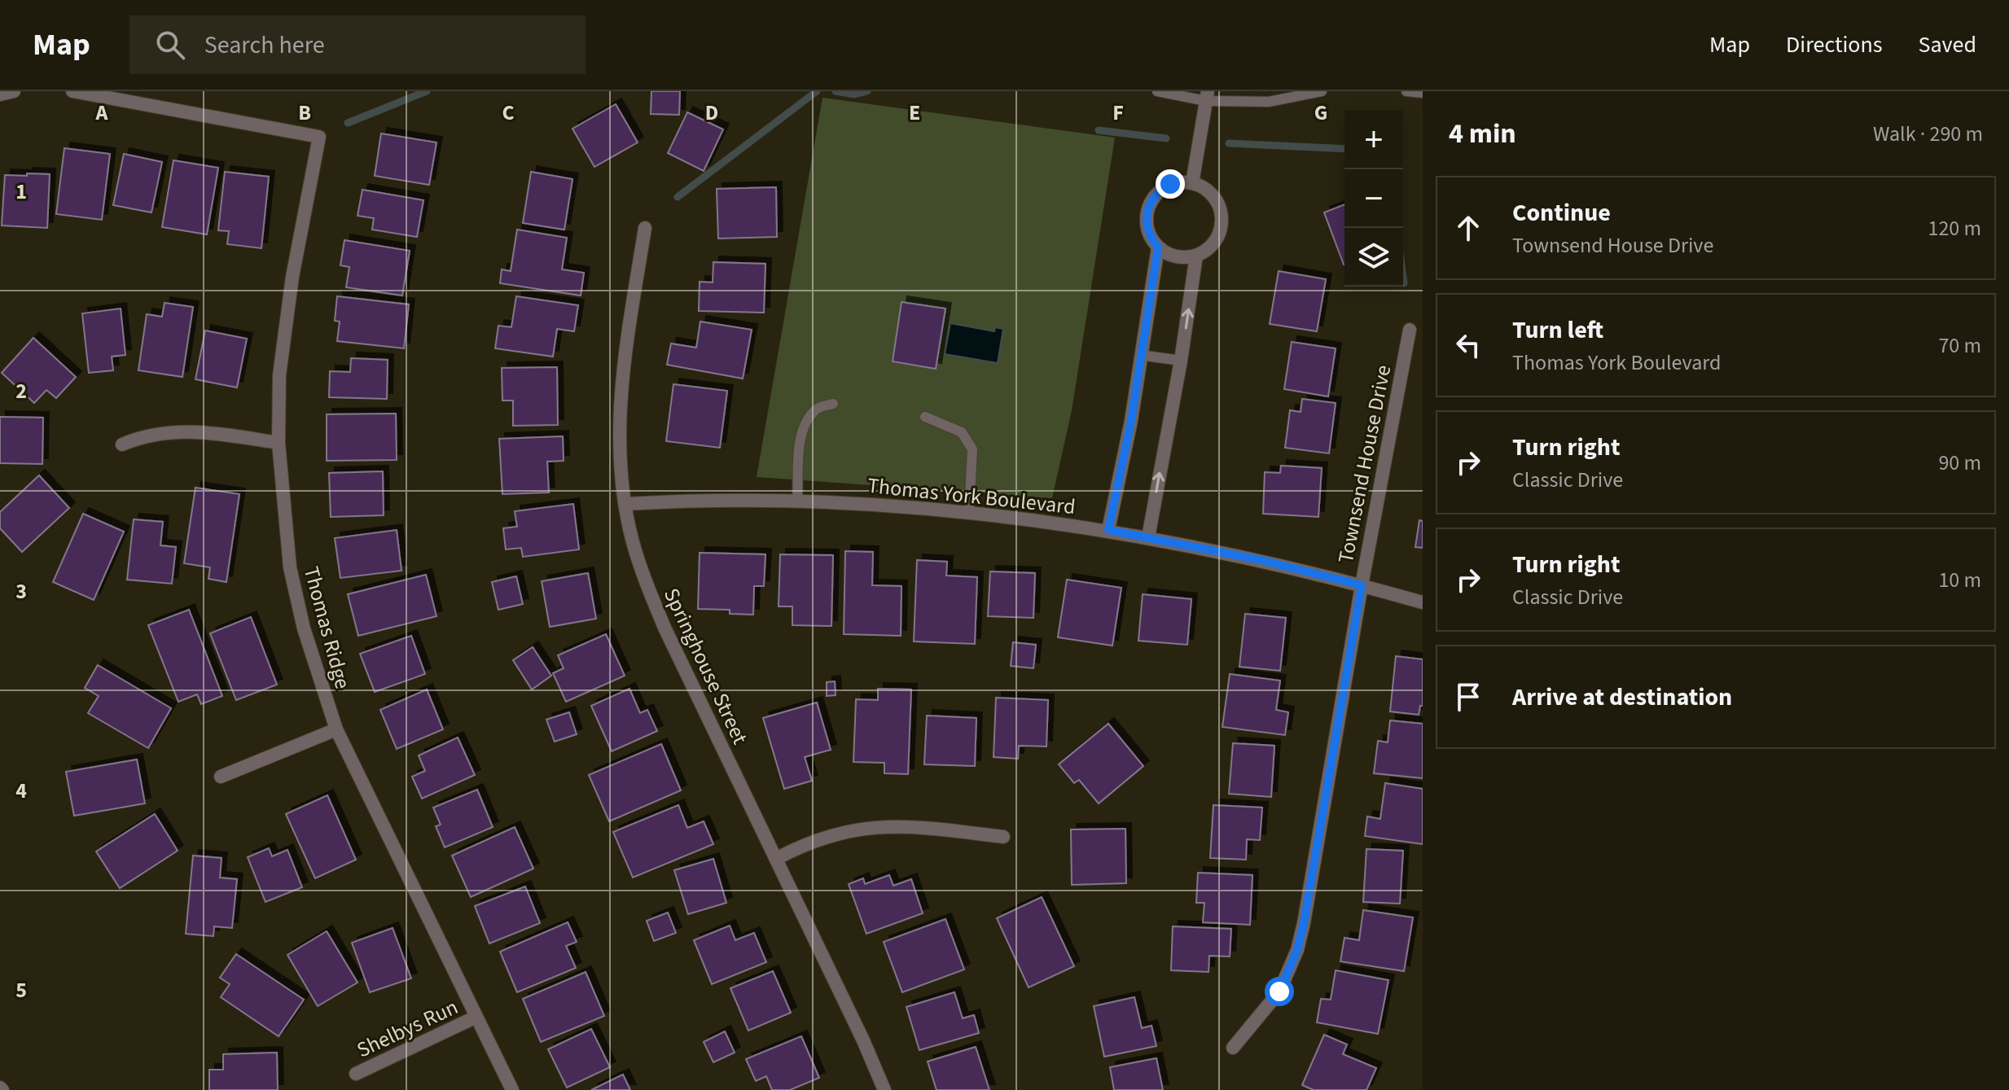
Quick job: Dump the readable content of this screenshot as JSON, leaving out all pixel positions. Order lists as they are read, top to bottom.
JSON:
{
  "streets": {
    "street": [
      "Townsend House Drive",
      "Thomas York Boulevard",
      "Thomas Ridge",
      "Springhouse Street",
      "Shelbys Run"
    ]
  },
  "crossings": [
    ["Townsend House Drive", "Thomas York Boulevard"],
    ["Thomas York Boulevard", "Springhouse Street"],
    ["Thomas Ridge", "Shelbys Run"]
  ],
  "page": {
    "header": "Map",
    "search": "Search here",
    "nav": ["Map", "Directions", "Saved"],
    "heading": ["4 min", "Walk · 290 m"],
    "map_buttons": ["+", "−"],
    "list": [
      ["Continue", "Townsend House Drive", "120 m"],
      ["Turn left", "Thomas York Boulevard", "70 m"],
      ["Turn right", "Classic Drive", "90 m"],
      ["Turn right", "Classic Drive", "10 m"],
      "Arrive at destination"
    ]
  },
  "grid": {
    "columns": [
      "A",
      "B",
      "C",
      "D",
      "E",
      "F",
      "G"
    ],
    "rows": [
      "1",
      "2",
      "3",
      "4",
      "5"
    ]
  }
}
